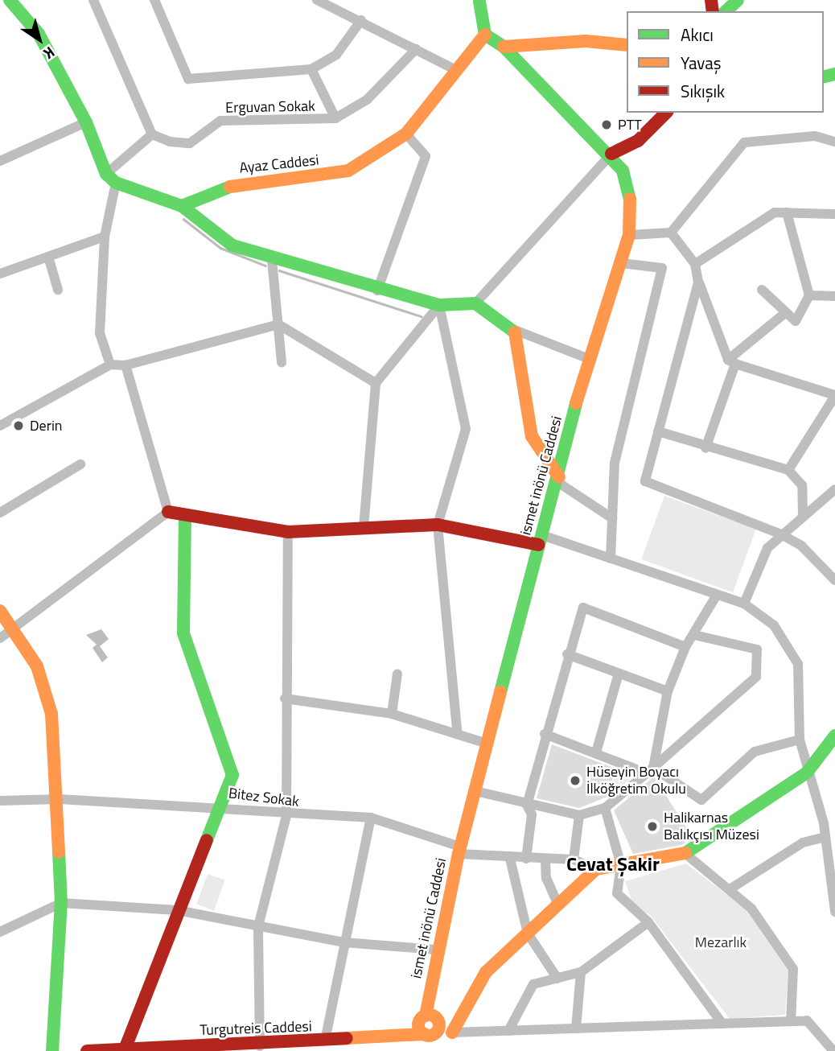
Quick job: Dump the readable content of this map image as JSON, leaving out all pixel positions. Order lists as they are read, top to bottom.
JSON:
{
  "streets": {
    "street": [
      "Erguvan Sokak",
      "Ayaz Caddesi",
      "ismet inönü Caddesi",
      "Bitez Sokak",
      "Turgutreis Caddesi"
    ]
  },
  "crossings": [
    ["Ayaz Caddesi", "ismet inönü Caddesi"],
    ["ismet inönü Caddesi", "Bitez Sokak"],
    ["ismet inönü Caddesi", "Turgutreis Caddesi"]
  ],
  "districts": ["Cevat Şakir"],
  "parks": ["Mezarlık"],
  "places": [
    "PTT",
    "Derin",
    "Hüseyin Boyacı İlköğretim Okulu",
    "Halikarnas Balıkçısı Müzesi"
  ],
  "legend": ["Akıcı", "Yavaş", "Sıkışık"],
  "north": "bottom right"
}
